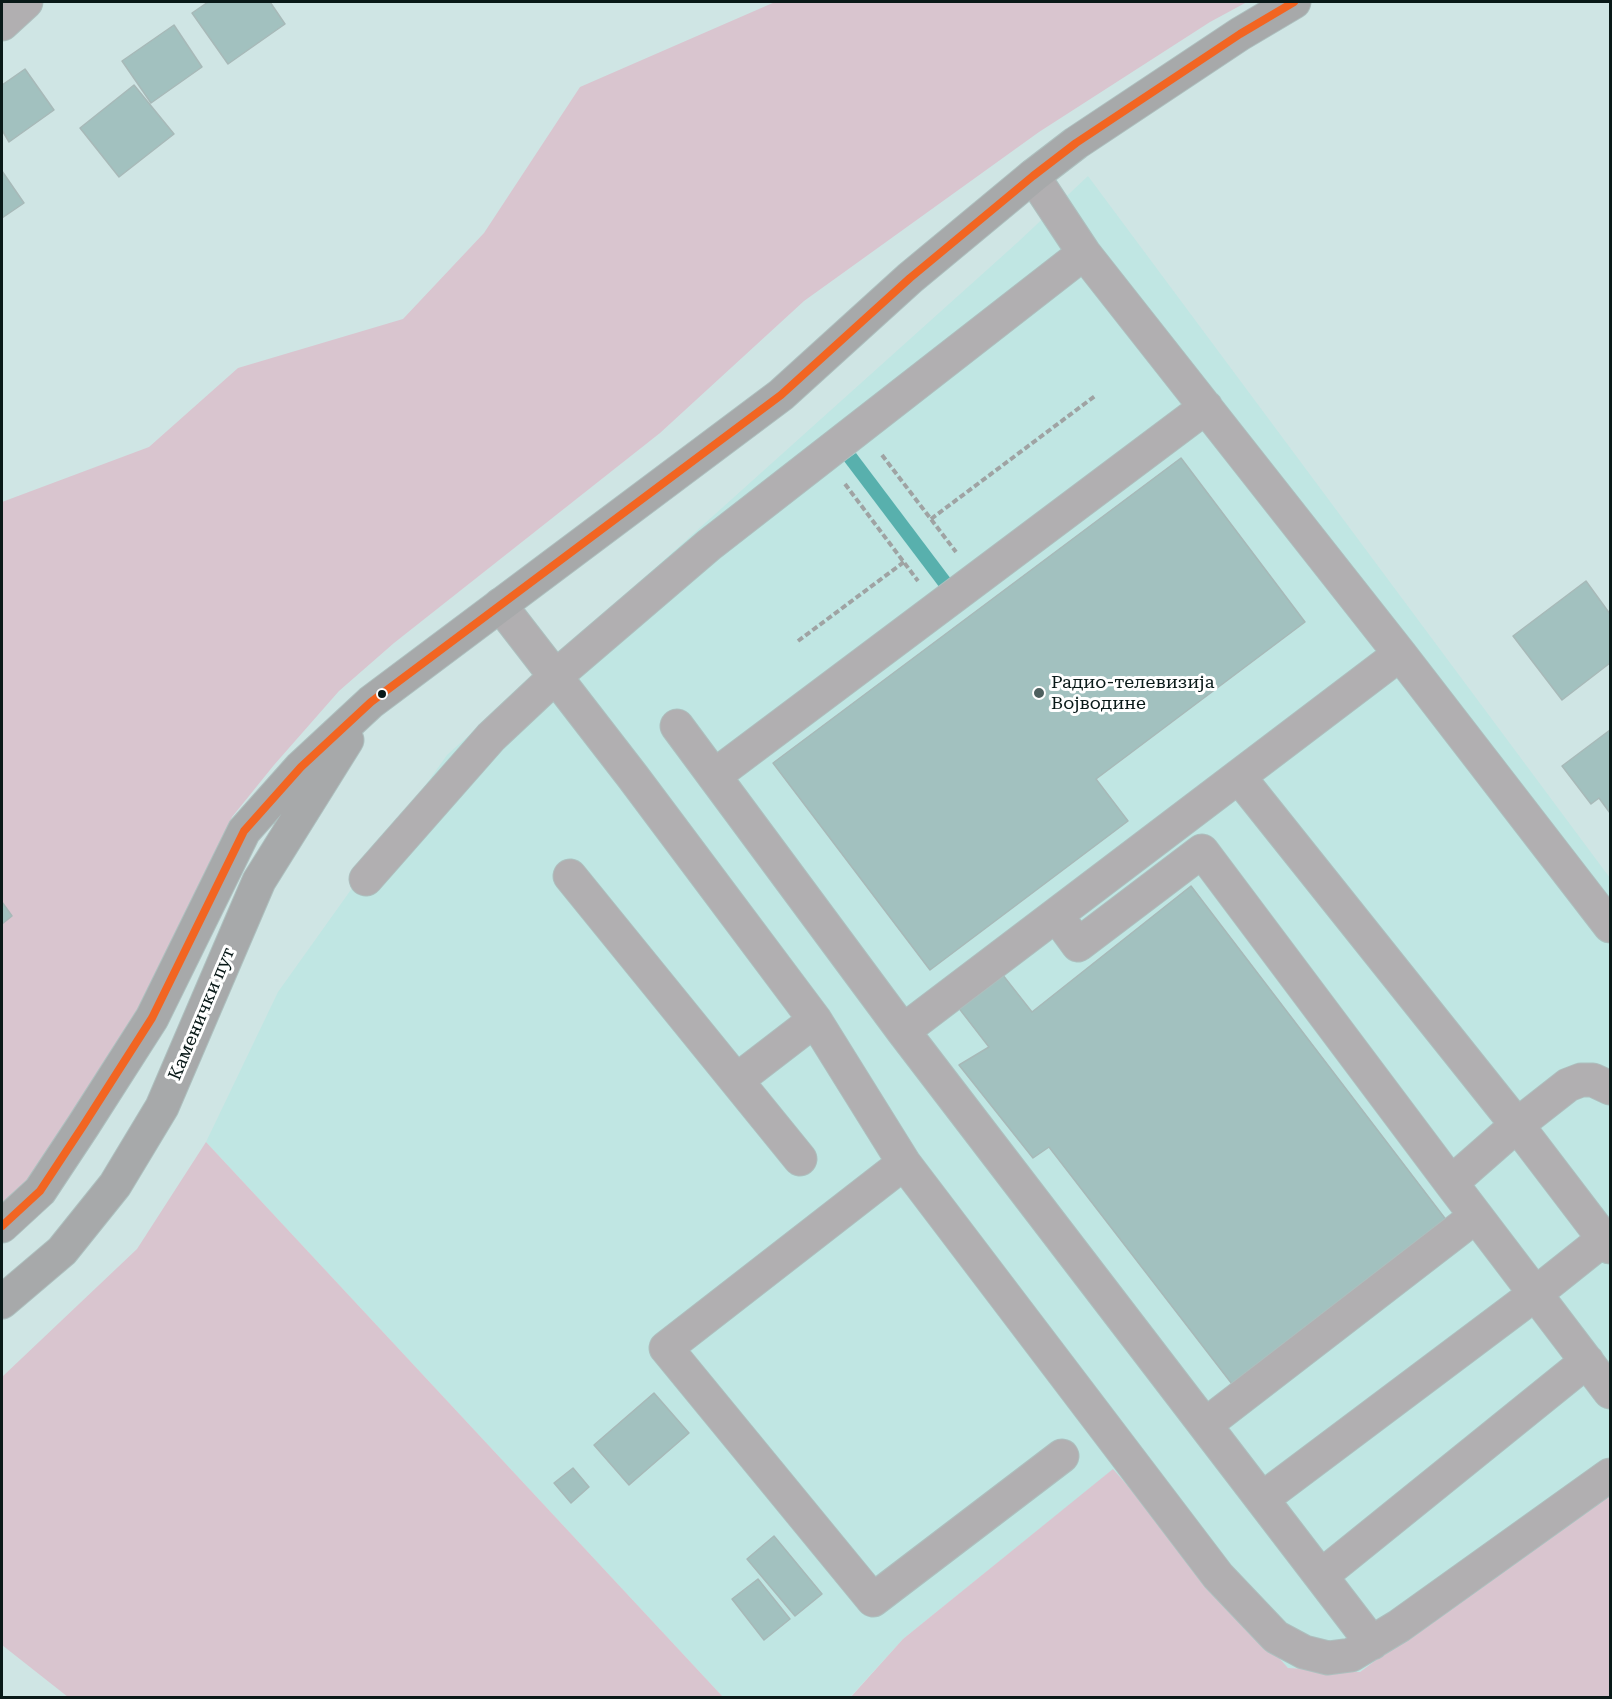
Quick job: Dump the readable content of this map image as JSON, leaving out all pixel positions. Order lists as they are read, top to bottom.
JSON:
{
  "streets": {
    "main road": ["Каменички пут"]
  },
  "places": ["Радио-телевизија Војводине"]
}
